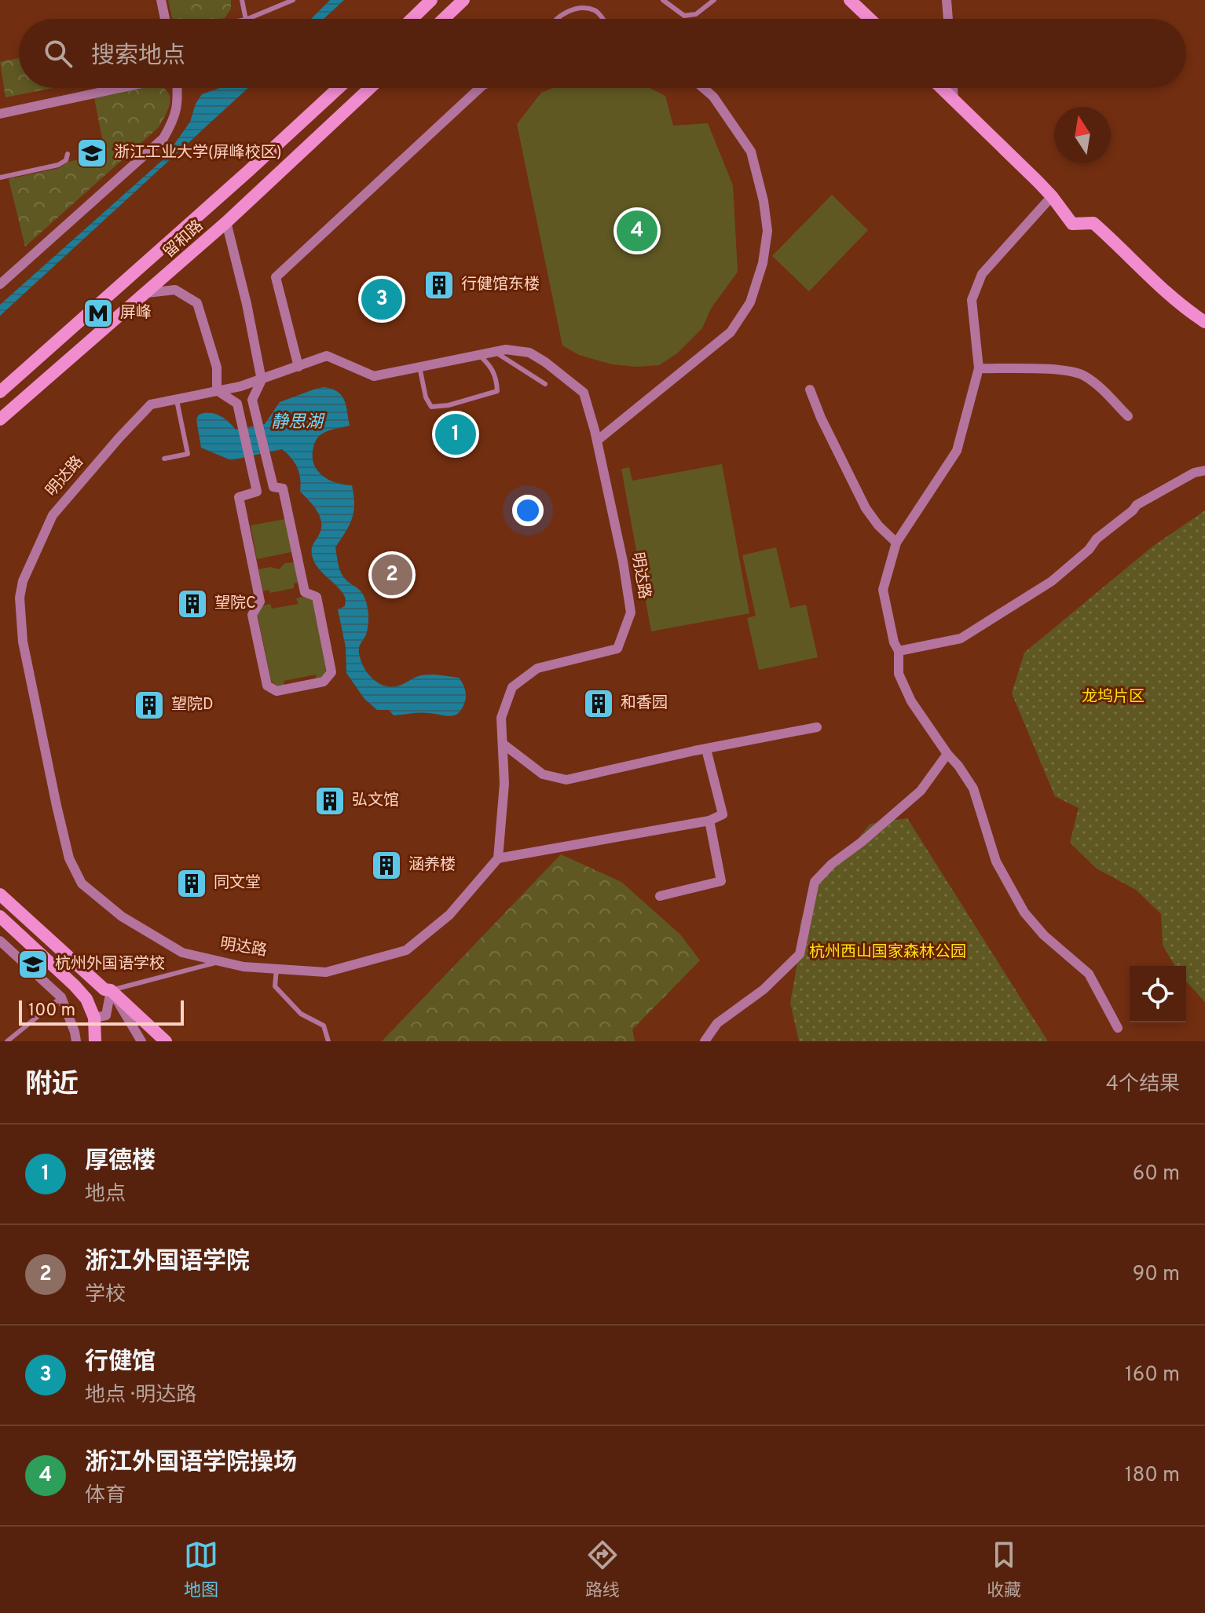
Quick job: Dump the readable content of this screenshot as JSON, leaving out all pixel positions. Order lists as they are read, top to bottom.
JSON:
{
  "streets": {
    "main road": ["留和路"],
    "street": ["明达路"]
  },
  "water": ["静思湖"],
  "parks": ["龙坞片区", "杭州西山国家森林公园"],
  "places": {
    "school or university": ["浙江工业大学(屏峰校区)", "杭州外国语学校"],
    "building": [
      "行健馆东楼",
      "望院C",
      "和香园",
      "望院D",
      "弘文馆",
      "涵养楼",
      "同文堂"
    ],
    "metro station": ["屏峰"]
  },
  "scale_bar": "100 m",
  "north": "top",
  "page": {
    "search": "搜索地点",
    "pins": [
      "4",
      "3",
      "1",
      "2"
    ],
    "scale": "100 m",
    "heading": ["附近", "4个结果"],
    "list": [
      {
        "mark": "1",
        "name": "厚德楼",
        "note": "地点",
        "value": "60 m"
      },
      {
        "mark": "2",
        "name": "浙江外国语学院",
        "note": "学校",
        "value": "90 m"
      },
      {
        "mark": "3",
        "name": "行健馆",
        "note": "地点 · 明达路",
        "value": "160 m"
      },
      {
        "mark": "4",
        "name": "浙江外国语学院操场",
        "note": "体育",
        "value": "180 m"
      }
    ],
    "nav": ["地图", "路线", "收藏"]
  }
}
